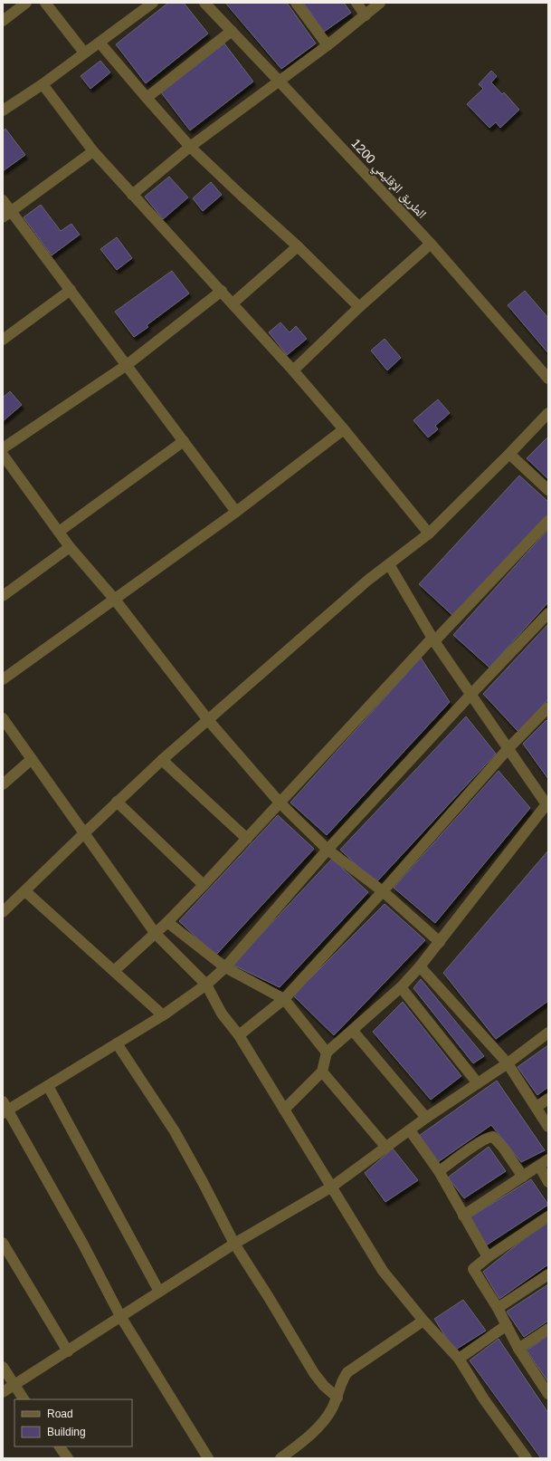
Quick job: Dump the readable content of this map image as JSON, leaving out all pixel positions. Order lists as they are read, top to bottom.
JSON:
{
  "streets": {
    "street": ["الطريق الإقليمي 1200"]
  },
  "legend": ["Road", "Building"]
}
